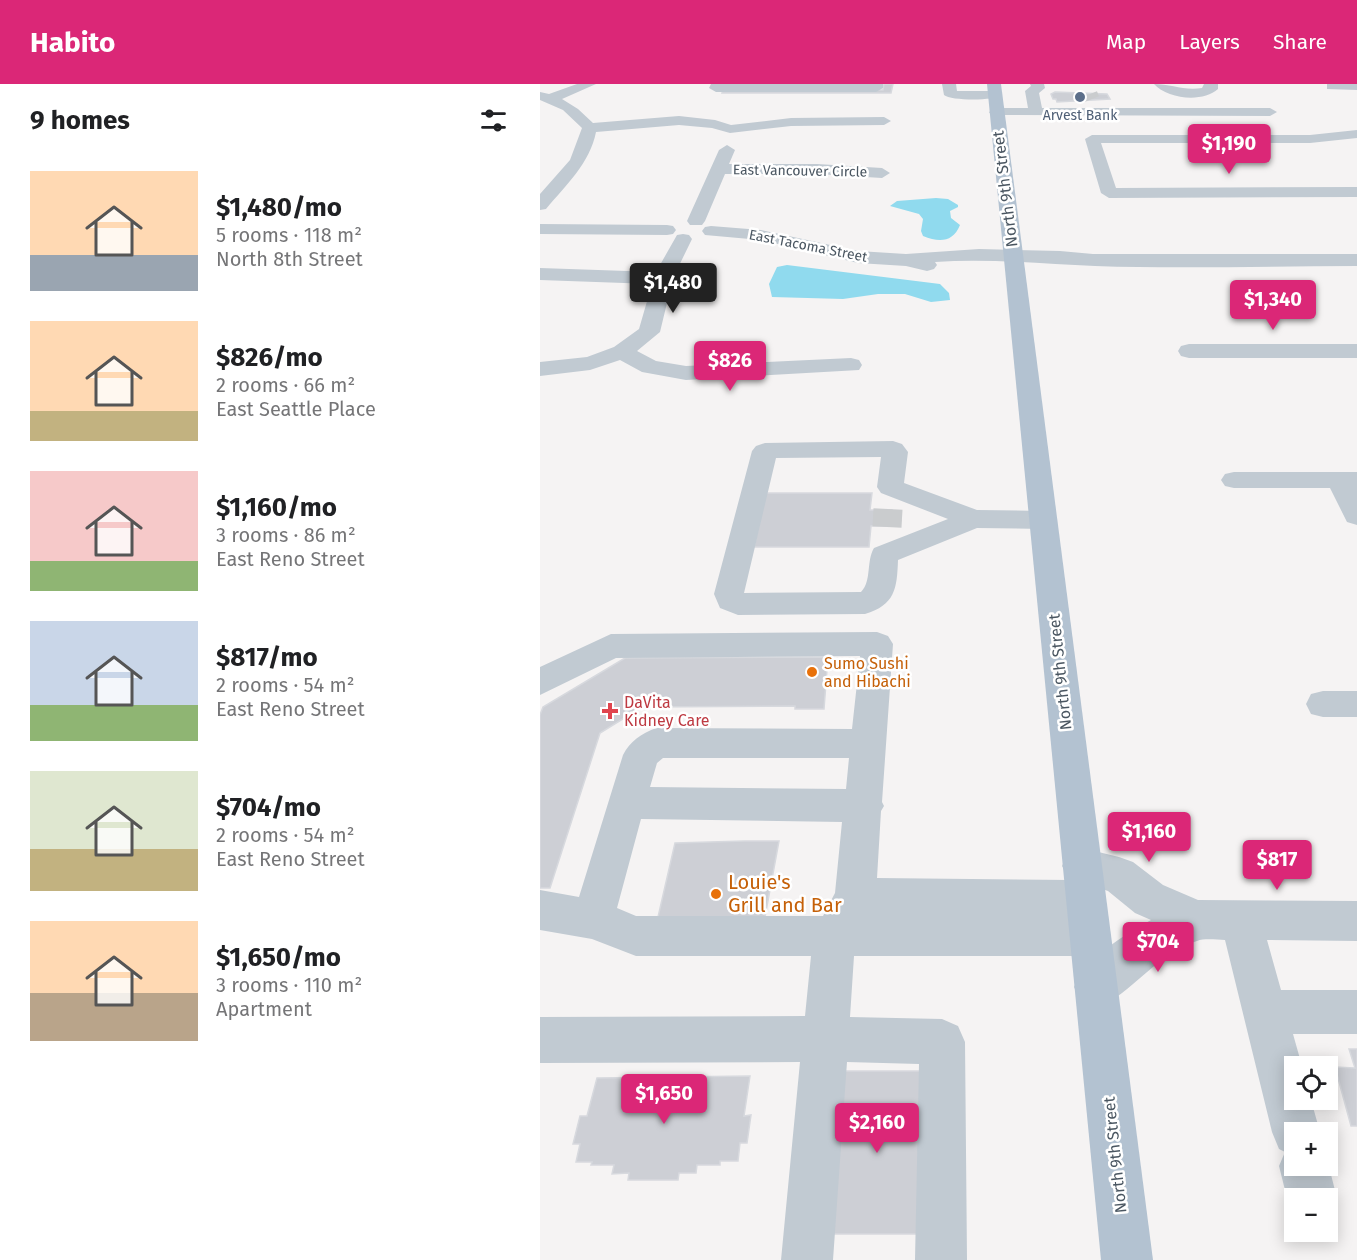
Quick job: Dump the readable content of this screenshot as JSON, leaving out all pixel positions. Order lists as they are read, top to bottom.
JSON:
{
  "streets": {
    "main road": ["North 9th Street"],
    "street": ["East Vancouver Circle", "East Tacoma Street"]
  },
  "crossings": [
    ["North 9th Street", "East Tacoma Street"]
  ],
  "places": {
    "other": ["Arvest Bank", "Sumo Sushi and Hibachi", "Louie's Grill and Bar"],
    "health": ["DaVita Kidney Care"]
  },
  "page": {
    "header": "Habito",
    "nav": ["Map", "Layers", "Share"],
    "heading": "9 homes",
    "price": [
      "$1,190",
      "$1,480",
      "$1,340",
      "$826",
      "$1,160",
      "$817",
      "$704",
      "$1,650",
      "$2,160"
    ],
    "list": [
      {
        "name": "$1,480/mo",
        "note": "5 rooms · 118 m² · North 8th Street"
      },
      {
        "name": "$826/mo",
        "note": "2 rooms · 66 m² · East Seattle Place"
      },
      {
        "name": "$1,160/mo",
        "note": "3 rooms · 86 m² · East Reno Street"
      },
      {
        "name": "$817/mo",
        "note": "2 rooms · 54 m² · East Reno Street"
      },
      {
        "name": "$704/mo",
        "note": "2 rooms · 54 m² · East Reno Street"
      },
      {
        "name": "$1,650/mo",
        "note": "3 rooms · 110 m² · Apartment"
      }
    ],
    "map_buttons": ["+", "−"]
  }
}
